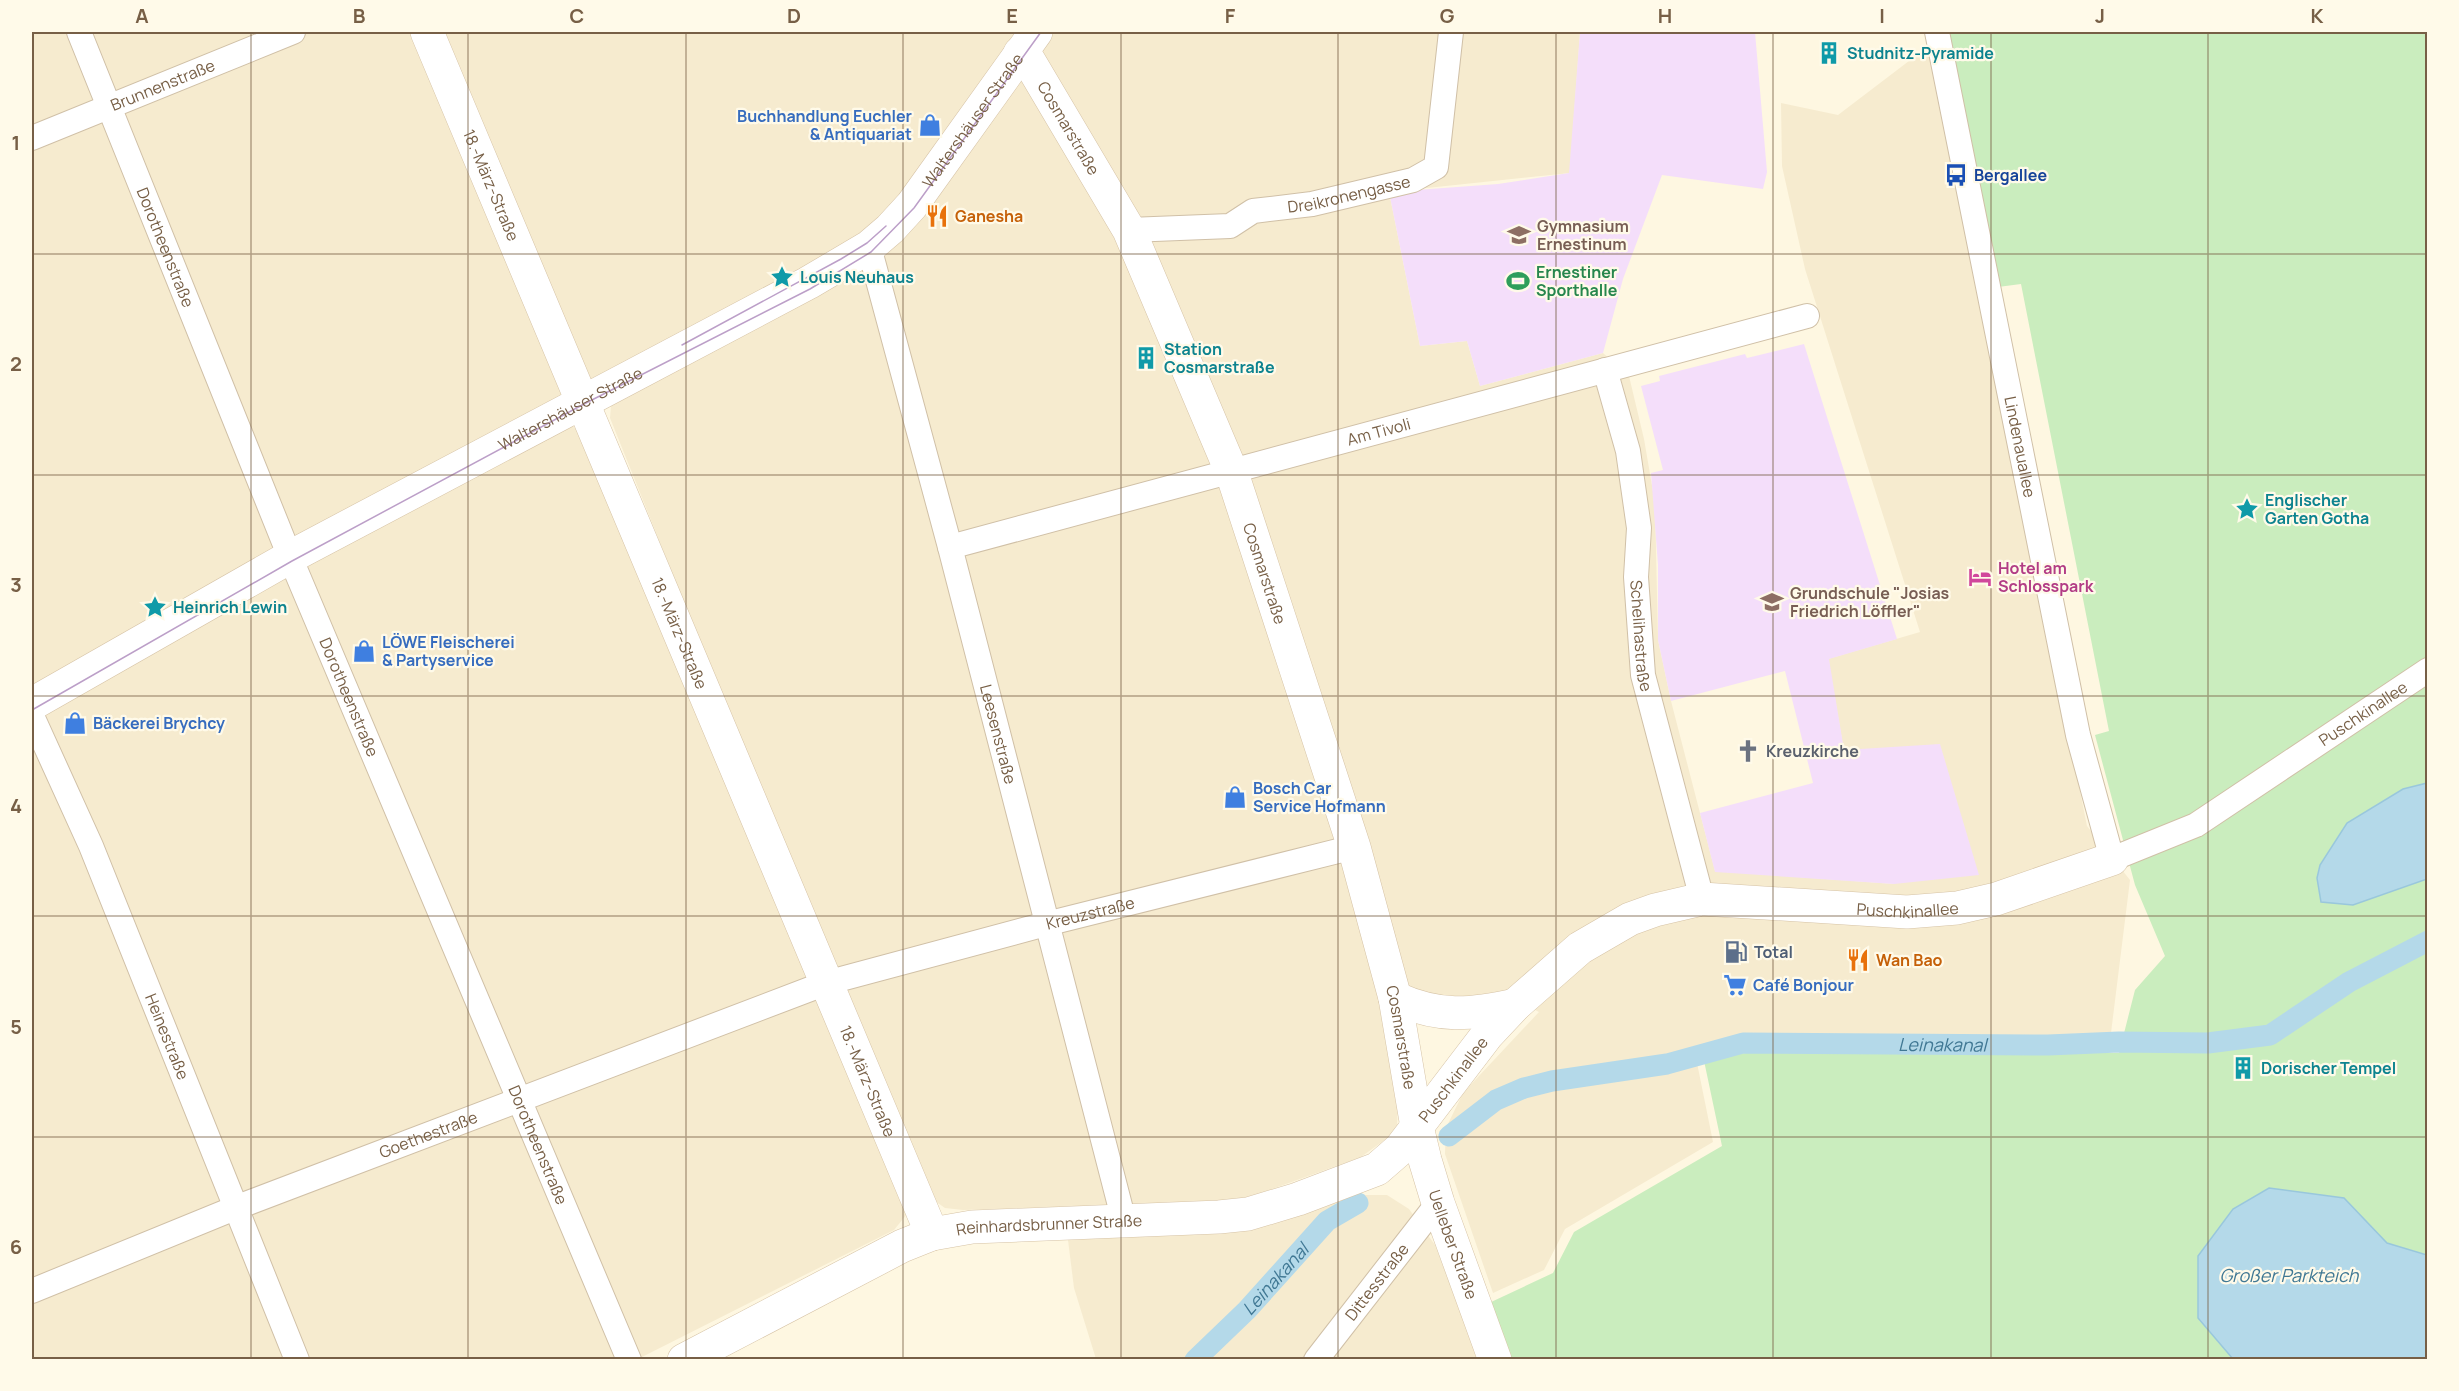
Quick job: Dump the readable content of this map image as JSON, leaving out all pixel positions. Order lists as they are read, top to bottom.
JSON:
{
  "streets": {
    "street": [
      "Brunnenstraße",
      "Waltershäuser Straße",
      "Cosmarstraße",
      "18.-März-Straße",
      "Dreikronengasse",
      "Dorotheenstraße",
      "Am Tivoli",
      "Lindenauallee",
      "Schelihastraße",
      "Puschkinallee",
      "Leesenstraße",
      "Kreuzstraße",
      "Heinestraße",
      "Goethestraße",
      "Reinhardsbrunner Straße",
      "Uelleber Straße",
      "Dittesstraße"
    ]
  },
  "crossings": [
    ["Brunnenstraße", "Dorotheenstraße"],
    ["Waltershäuser Straße", "Cosmarstraße"],
    ["Waltershäuser Straße", "18.-März-Straße"],
    ["Waltershäuser Straße", "Dorotheenstraße"],
    ["Waltershäuser Straße", "Leesenstraße"],
    ["Cosmarstraße", "Dreikronengasse"],
    ["Cosmarstraße", "Am Tivoli"],
    ["Cosmarstraße", "Puschkinallee"],
    ["Cosmarstraße", "Kreuzstraße"],
    ["Cosmarstraße", "Reinhardsbrunner Straße"],
    ["Cosmarstraße", "Uelleber Straße"],
    ["18.-März-Straße", "Kreuzstraße"],
    ["18.-März-Straße", "Goethestraße"],
    ["18.-März-Straße", "Reinhardsbrunner Straße"],
    ["Dorotheenstraße", "Goethestraße"],
    ["Am Tivoli", "Schelihastraße"],
    ["Am Tivoli", "Leesenstraße"],
    ["Lindenauallee", "Puschkinallee"],
    ["Schelihastraße", "Puschkinallee"],
    ["Puschkinallee", "Reinhardsbrunner Straße"],
    ["Puschkinallee", "Uelleber Straße"],
    ["Leesenstraße", "Kreuzstraße"],
    ["Leesenstraße", "Reinhardsbrunner Straße"],
    ["Kreuzstraße", "Goethestraße"],
    ["Heinestraße", "Goethestraße"],
    ["Reinhardsbrunner Straße", "Uelleber Straße"],
    ["Uelleber Straße", "Dittesstraße"]
  ],
  "water": ["Leinakanal", "Großer Parkteich"],
  "places": {
    "building": ["Studnitz-Pyramide", "Station Cosmarstraße", "Dorischer Tempel"],
    "shop": [
      "Buchhandlung Euchler & Antiquariat",
      "LÖWE Fleischerei & Partyservice",
      "Bäckerei Brychcy",
      "Bosch Car Service Hofmann"
    ],
    "bus stop": ["Bergallee"],
    "restaurant": ["Ganesha", "Wan Bao"],
    "school or university": ["Gymnasium Ernestinum", "Grundschule \"Josias Friedrich Löffler\""],
    "place": ["Louis Neuhaus", "Englischer Garten Gotha", "Heinrich Lewin"],
    "sports": ["Ernestiner Sporthalle"],
    "hotel": ["Hotel am Schlosspark"],
    "church": ["Kreuzkirche"],
    "fuel station": ["Total"],
    "supermarket": ["Café Bonjour"]
  },
  "grid": {
    "columns": [
      "A",
      "B",
      "C",
      "D",
      "E",
      "F",
      "G",
      "H",
      "I",
      "J",
      "K"
    ],
    "rows": [
      "1",
      "2",
      "3",
      "4",
      "5",
      "6"
    ]
  }
}
